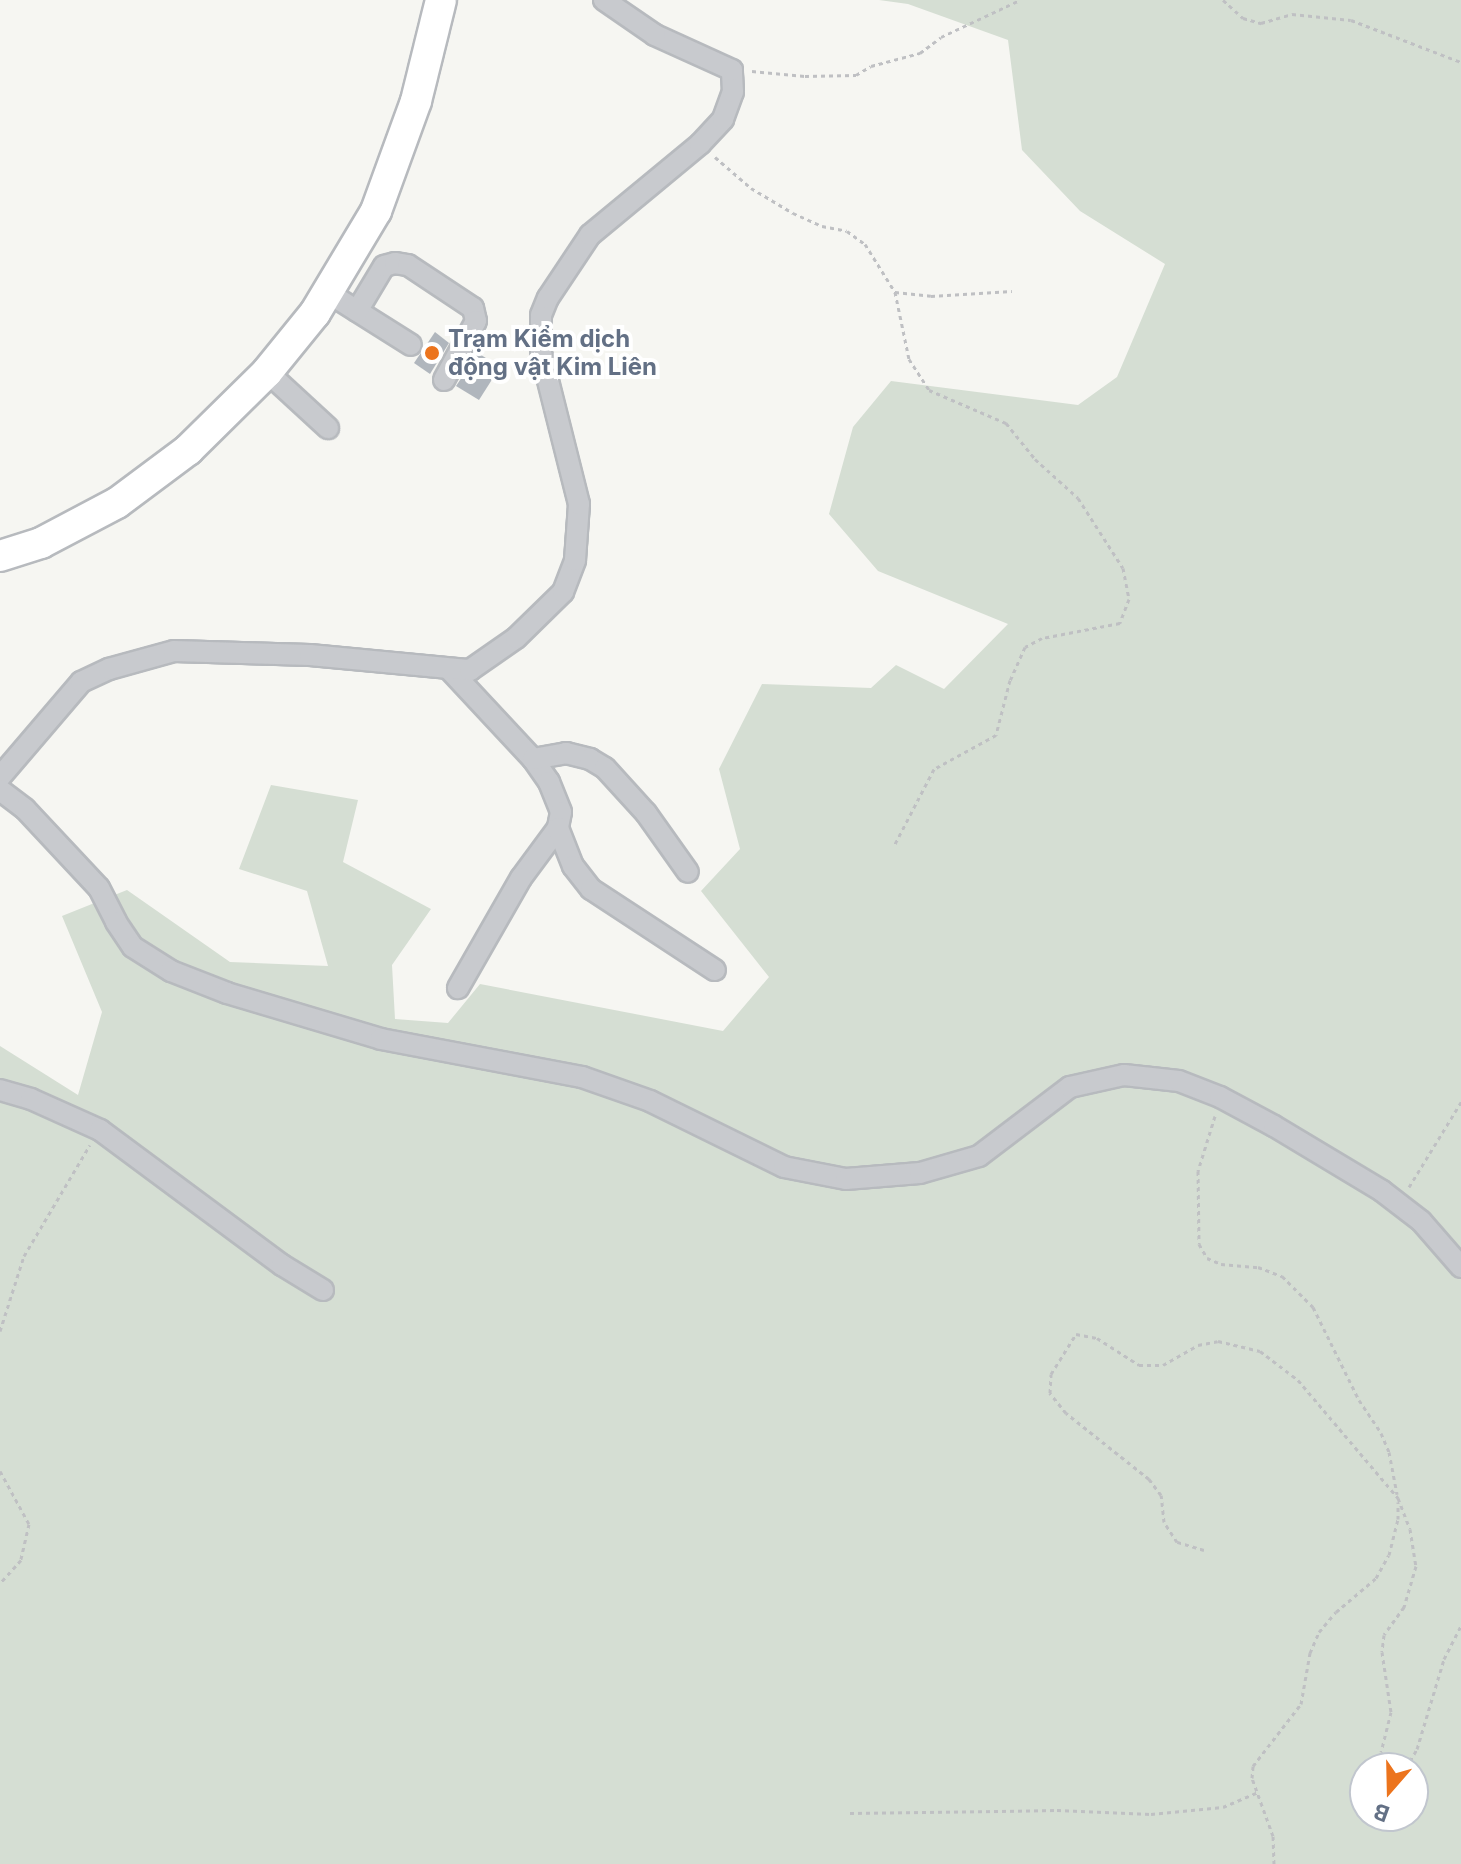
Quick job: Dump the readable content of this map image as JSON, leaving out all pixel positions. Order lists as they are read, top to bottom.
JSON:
{
  "places": ["Trạm Kiểm dịch động vật Kim Liên"],
  "north": "bottom"
}
